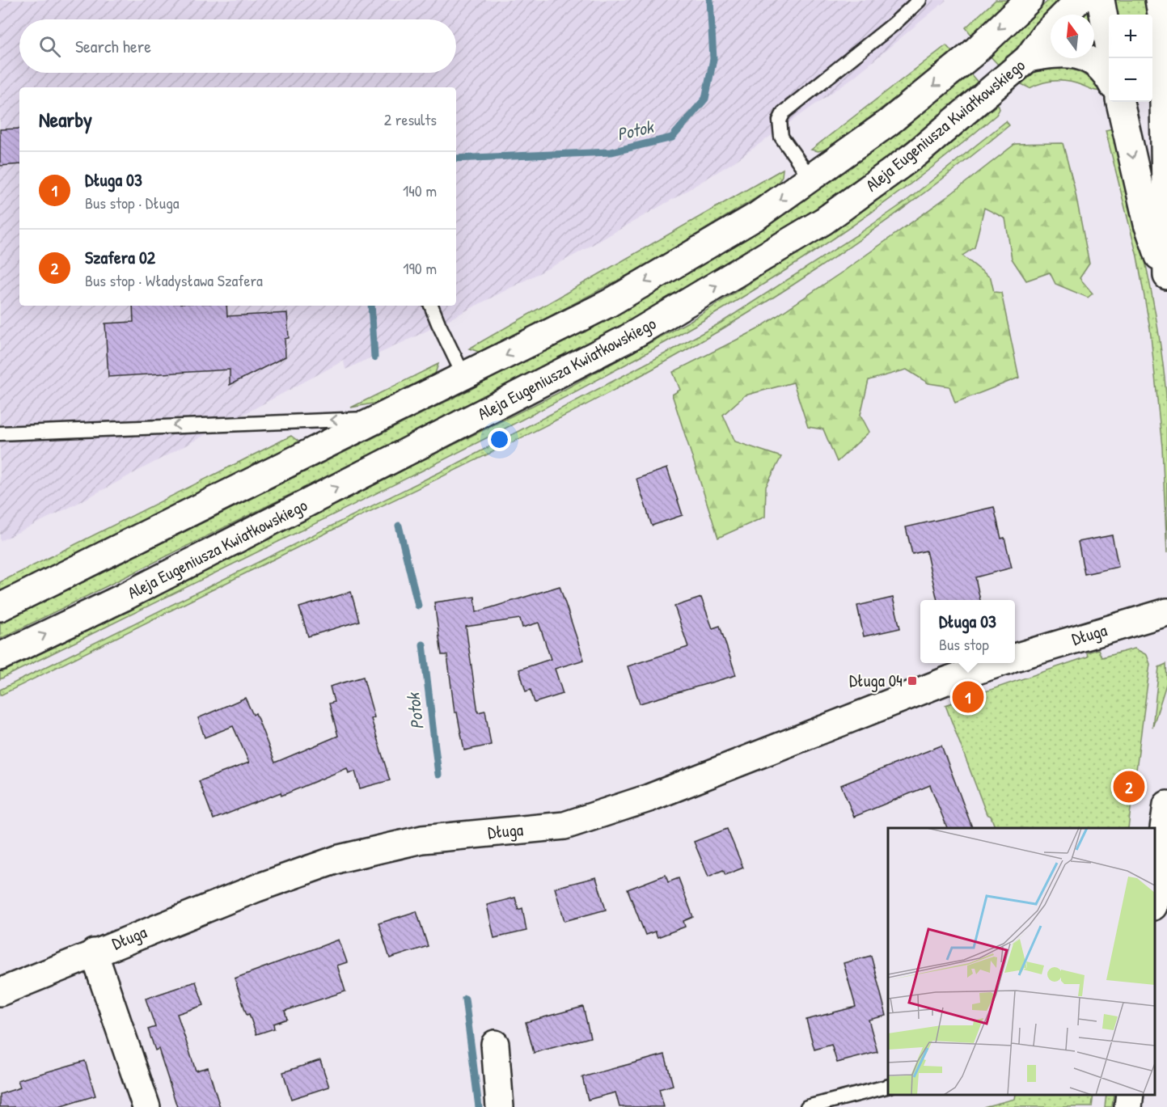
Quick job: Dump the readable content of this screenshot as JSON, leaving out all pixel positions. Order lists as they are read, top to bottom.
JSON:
{
  "streets": {
    "street": ["Aleja Eugeniusza Kwiatkowskiego", "Długa"]
  },
  "water": ["Potok"],
  "places": {
    "transit": ["Długa 04"]
  },
  "north": "top",
  "page": {
    "map_buttons": ["+", "−"],
    "search": "Search here",
    "heading": ["Nearby", "2 results"],
    "list": [
      {
        "mark": "1",
        "name": "Długa 03",
        "note": "Bus stop · Długa",
        "value": "140 m"
      },
      {
        "mark": "2",
        "name": "Szafera 02",
        "note": "Bus stop · Władysława Szafera",
        "value": "190 m"
      }
    ],
    "popup": ["Długa 03", "Bus stop"],
    "pins": ["1", "2"]
  }
}
